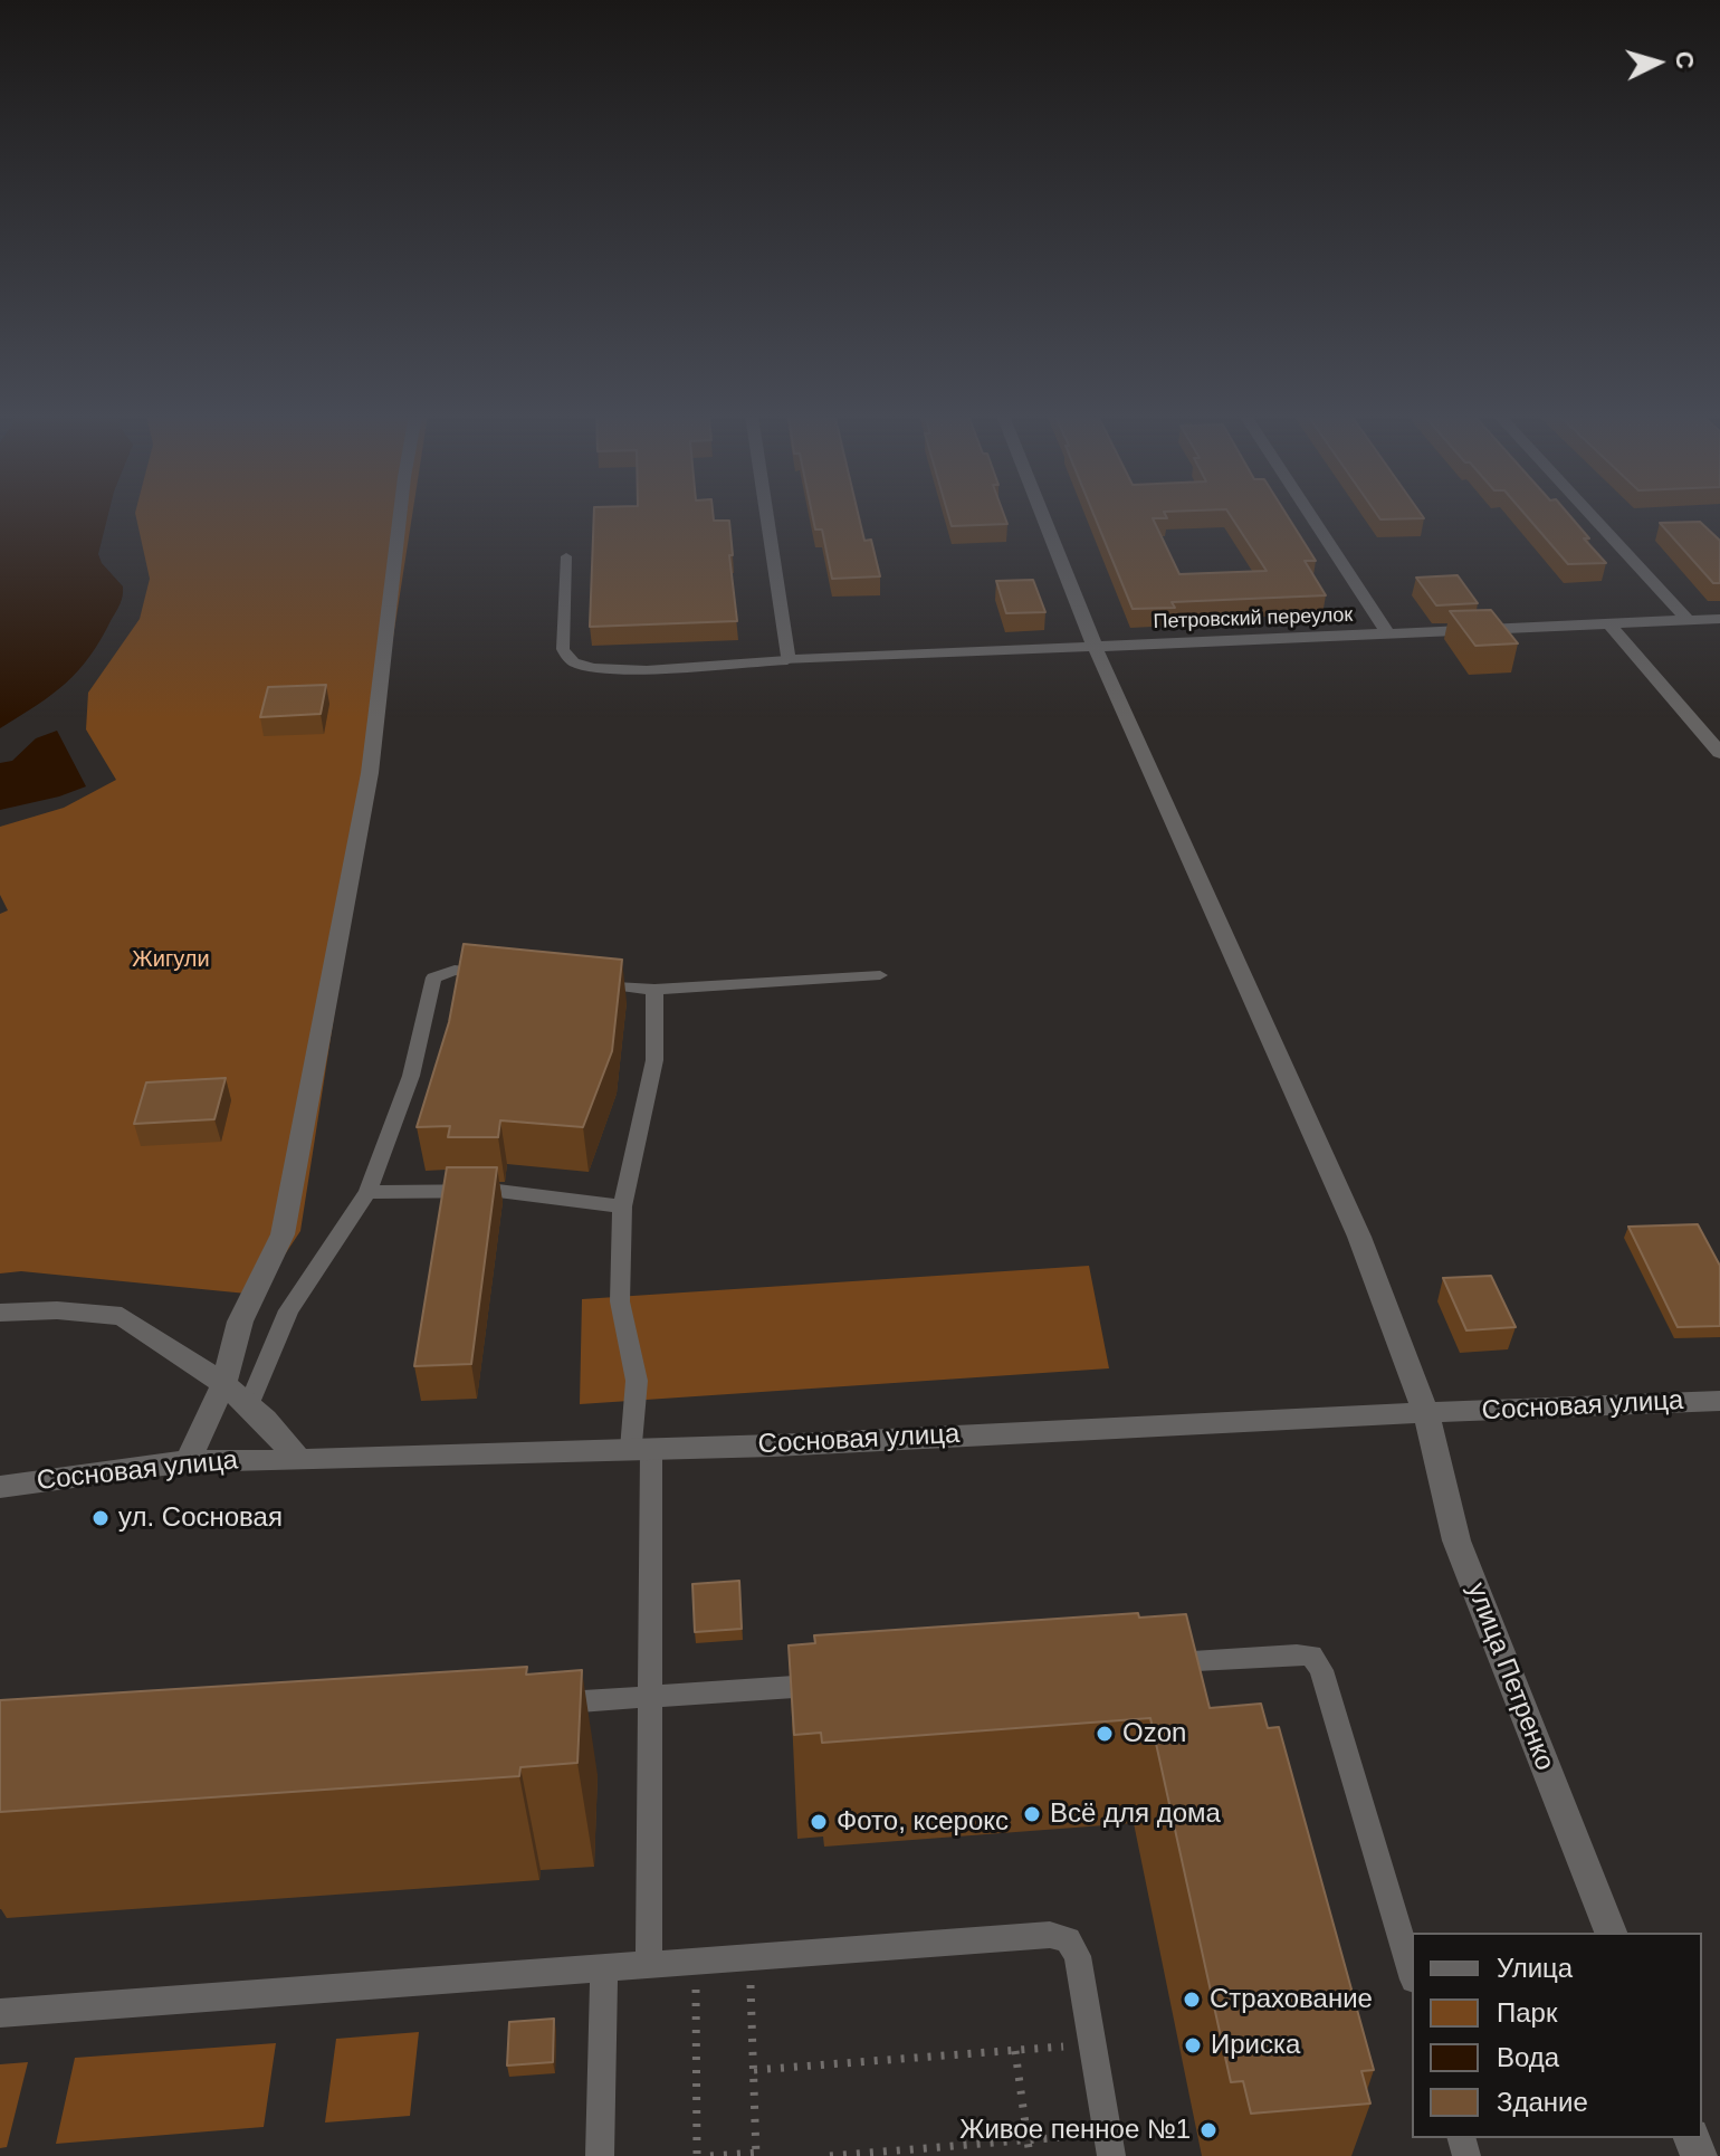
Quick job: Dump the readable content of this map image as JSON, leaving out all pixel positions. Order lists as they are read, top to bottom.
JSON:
{
  "streets": {
    "street": ["Петровский переулок", "Сосновая улица", "улица Петренко"]
  },
  "crossings": [
    ["Петровский переулок", "улица Петренко"],
    ["Сосновая улица", "улица Петренко"]
  ],
  "parks": ["Жигули"],
  "places": [
    "ул. Сосновая",
    "Ozon",
    "Всё для дома",
    "Фото, ксерокс",
    "Страхование",
    "Ириска",
    "Живое пенное №1"
  ],
  "legend": [
    "Улица",
    "Парк",
    "Вода",
    "Здание"
  ],
  "north": "right"
}
